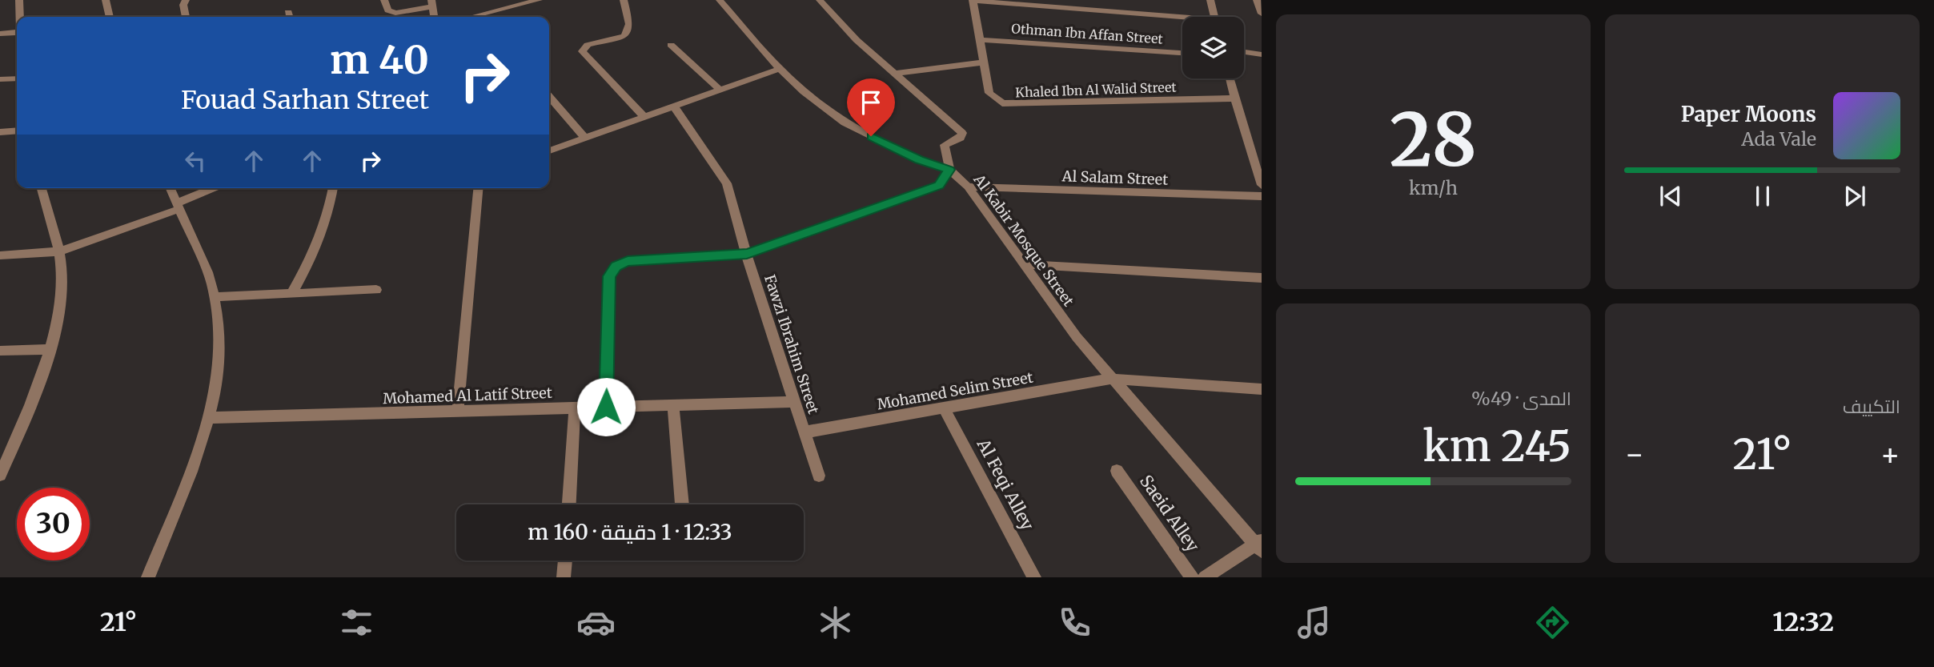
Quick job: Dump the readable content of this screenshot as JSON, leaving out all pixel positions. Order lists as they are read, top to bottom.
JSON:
{
  "streets": {
    "street": [
      "Othman Ibn Affan Street",
      "Khaled Ibn Al Walid Street",
      "Al Salam Street",
      "Al Kabir Mosque Street",
      "Fawzi Ibrahim Street",
      "Mohamed Selim Street",
      "Mohamed Al Latif Street",
      "Al Feqi Alley",
      "Saeid Alley"
    ]
  },
  "crossings": [
    ["Othman Ibn Affan Street", "Khaled Ibn Al Walid Street"],
    ["Al Salam Street", "Al Kabir Mosque Street"],
    ["Al Kabir Mosque Street", "Mohamed Selim Street"],
    ["Fawzi Ibrahim Street", "Mohamed Selim Street"],
    ["Fawzi Ibrahim Street", "Mohamed Al Latif Street"],
    ["Mohamed Selim Street", "Al Feqi Alley"]
  ],
  "page": {
    "tile": [
      ["28", "km/h"],
      "التكييف",
      ["المدى · 49%", "245 km"]
    ],
    "turn": ["40 m", "Fouad Sarhan Street"],
    "song": ["Paper Moons", "Ada Vale"],
    "heat": ["−", "21°", "+"],
    "limit": "30",
    "trip": "12:33 · 1 دقيقة · 160 m",
    "tabs": ["12:32", "21°"]
  }
}
